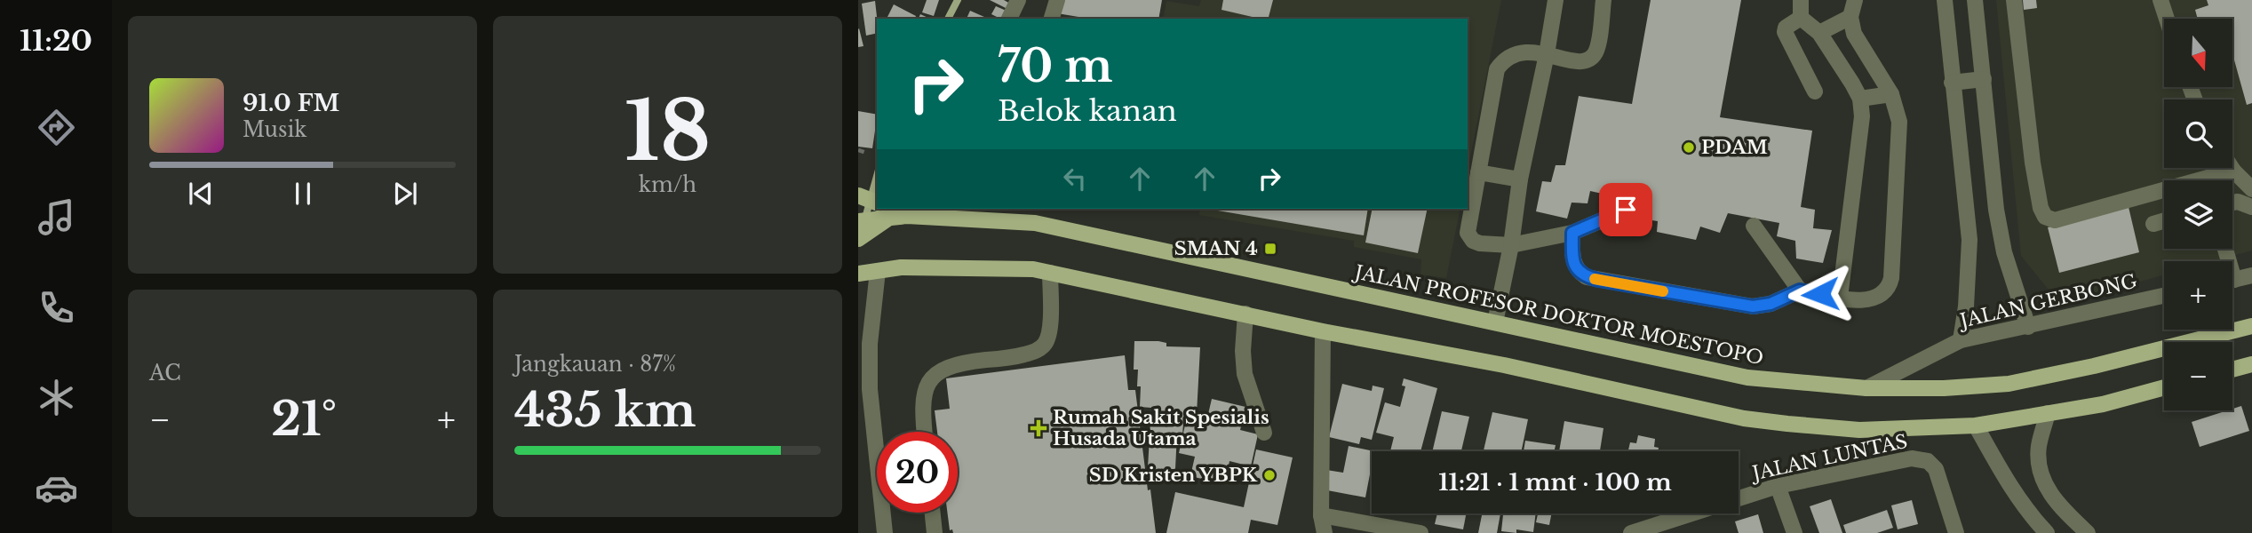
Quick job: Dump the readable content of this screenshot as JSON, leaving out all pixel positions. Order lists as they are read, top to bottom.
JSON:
{
  "streets": {
    "main road": ["JALAN PROFESOR DOKTOR MOESTOPO"],
    "street": ["JALAN GERBONG", "JALAN LUNTAS"]
  },
  "crossings": [
    ["JALAN GERBONG", "JALAN PROFESOR DOKTOR MOESTOPO"]
  ],
  "places": {
    "other": ["PDAM", "SD Kristen YBPK"],
    "transit": ["SMAN 4"],
    "health": ["Rumah Sakit Spesialis Husada Utama"]
  },
  "north": "bottom",
  "page": {
    "tabs": "11:20",
    "tile": [
      ["18", "km/h"],
      "AC",
      ["Jangkauan · 87%", "435 km"]
    ],
    "map_buttons": ["+", "−"],
    "turn": ["70 m", "Belok kanan"],
    "song": ["91.0 FM", "Musik"],
    "heat": ["−", "21°", "+"],
    "limit": "20",
    "trip": "11:21 · 1 mnt · 100 m"
  }
}
